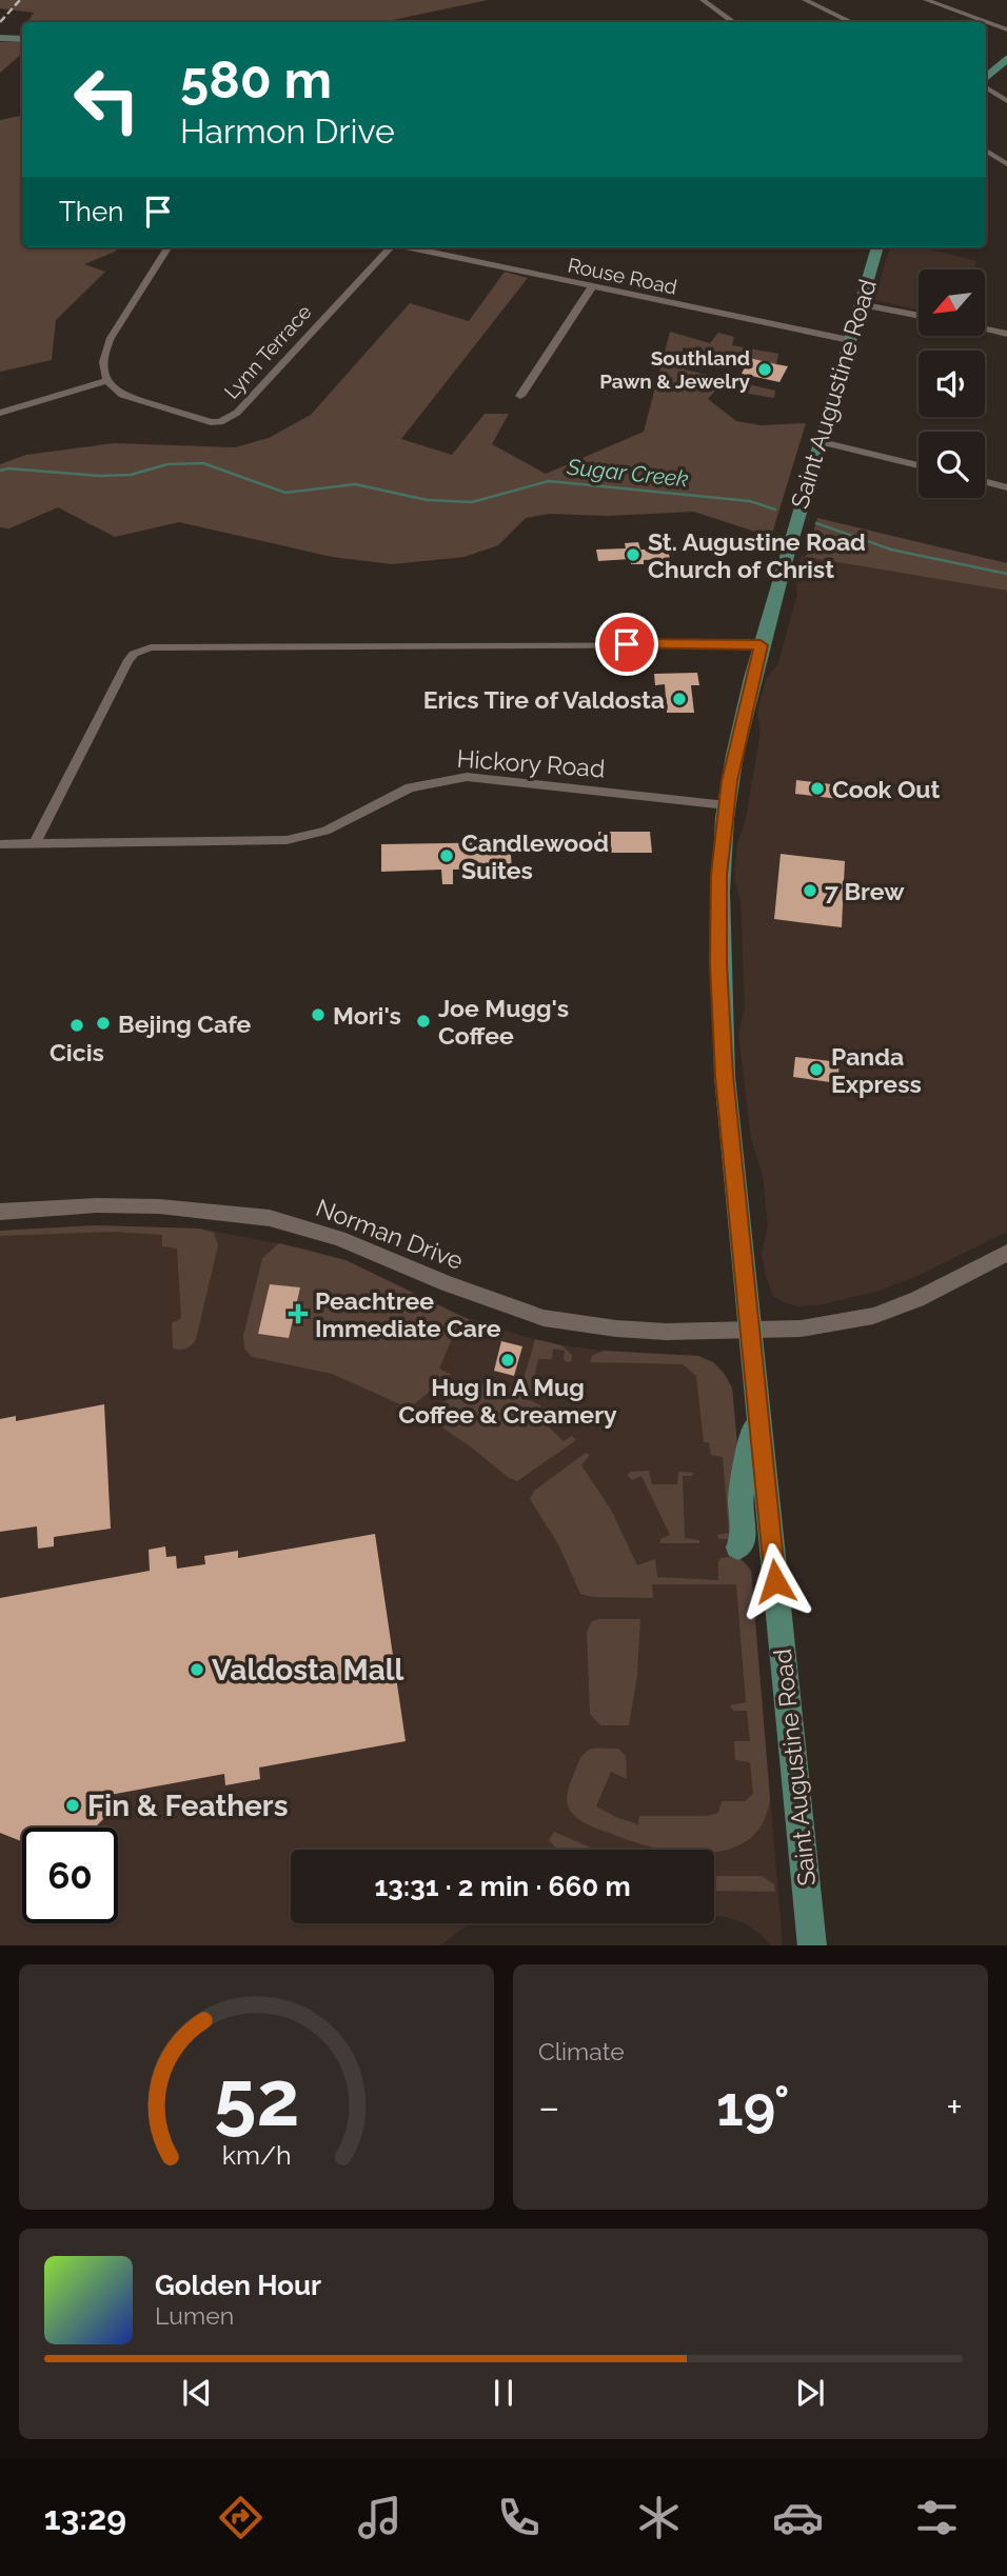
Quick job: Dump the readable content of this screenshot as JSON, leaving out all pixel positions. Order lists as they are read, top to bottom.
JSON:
{
  "streets": {
    "main road": ["Saint Augustine Road"],
    "street": [
      "Rouse Road",
      "Lynn Terrace",
      "Hickory Road",
      "Norman Drive"
    ]
  },
  "crossings": [
    ["Rouse Road", "Saint Augustine Road"],
    ["Saint Augustine Road", "Hickory Road"],
    ["Saint Augustine Road", "Norman Drive"]
  ],
  "water": ["Sugar Creek"],
  "places": {
    "other": [
      "Southland Pawn & Jewelry",
      "St. Augustine Road Church of Christ",
      "Erics Tire of Valdosta",
      "Cook Out",
      "Candlewood Suites",
      "7 Brew",
      "Mori's",
      "Joe Mugg's Coffee",
      "Bejing Cafe",
      "Cicis",
      "Panda Express",
      "Hug In A Mug Coffee & Creamery",
      "Valdosta Mall",
      "Fin & Feathers"
    ],
    "health": ["Peachtree Immediate Care"]
  },
  "north": "bottom left",
  "page": {
    "turn": ["580 m", "Harmon Drive"],
    "then": "Then",
    "limit": "60",
    "trip": "13:31 · 2 min · 660 m",
    "tile": "Climate",
    "heat": ["−", "19°", "+"],
    "song": ["Golden Hour", "Lumen"],
    "tabs": "13:29",
    "gauge": ["52", "km/h"]
  }
}
